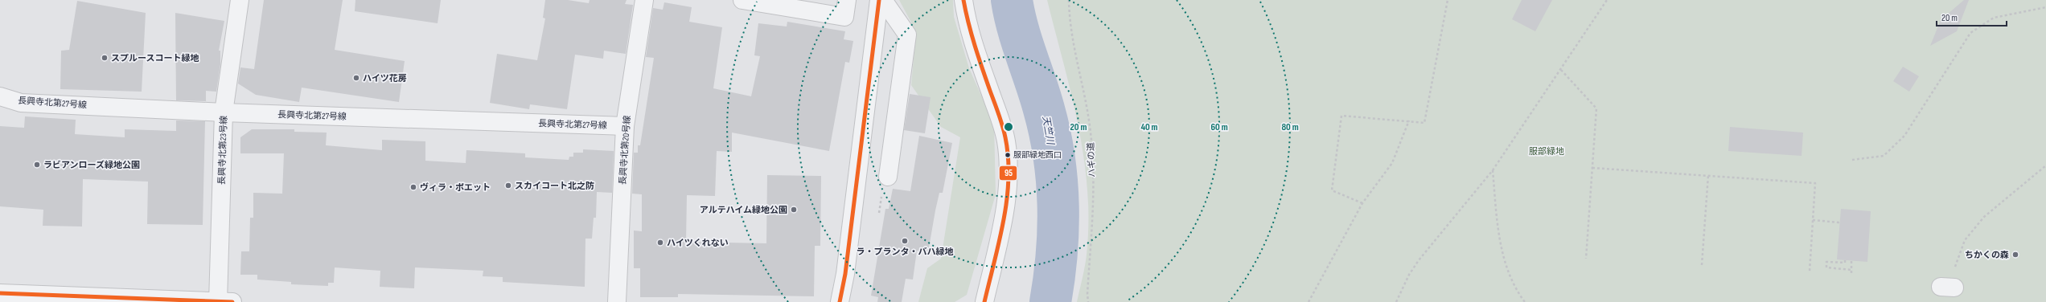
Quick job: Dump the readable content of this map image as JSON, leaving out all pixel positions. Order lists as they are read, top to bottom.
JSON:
{
  "streets": {
    "street": ["長興寺北第27号線", "長興寺北第23号線", "長興寺北第20号線"],
    "path": ["ハギの道"]
  },
  "crossings": [
    ["長興寺北第27号線", "長興寺北第23号線"],
    ["長興寺北第27号線", "長興寺北第20号線"]
  ],
  "water": ["天竺川"],
  "parks": ["服部緑地"],
  "places": [
    "スプルースコート緑地",
    "ハイツ花房",
    "服部緑地西口",
    "ラビアンローズ緑地公園",
    "スカイコート北之防",
    "ヴィラ・ポエット",
    "アルテハイム緑地公園",
    "ラ・プランタ・バハ緑地",
    "ハイツくれない",
    "ちかくの森"
  ],
  "lines": ["transit line 95"],
  "scale_bar": "20 m",
  "rings": [
    "20 m",
    "40 m",
    "60 m",
    "80 m"
  ]
}
